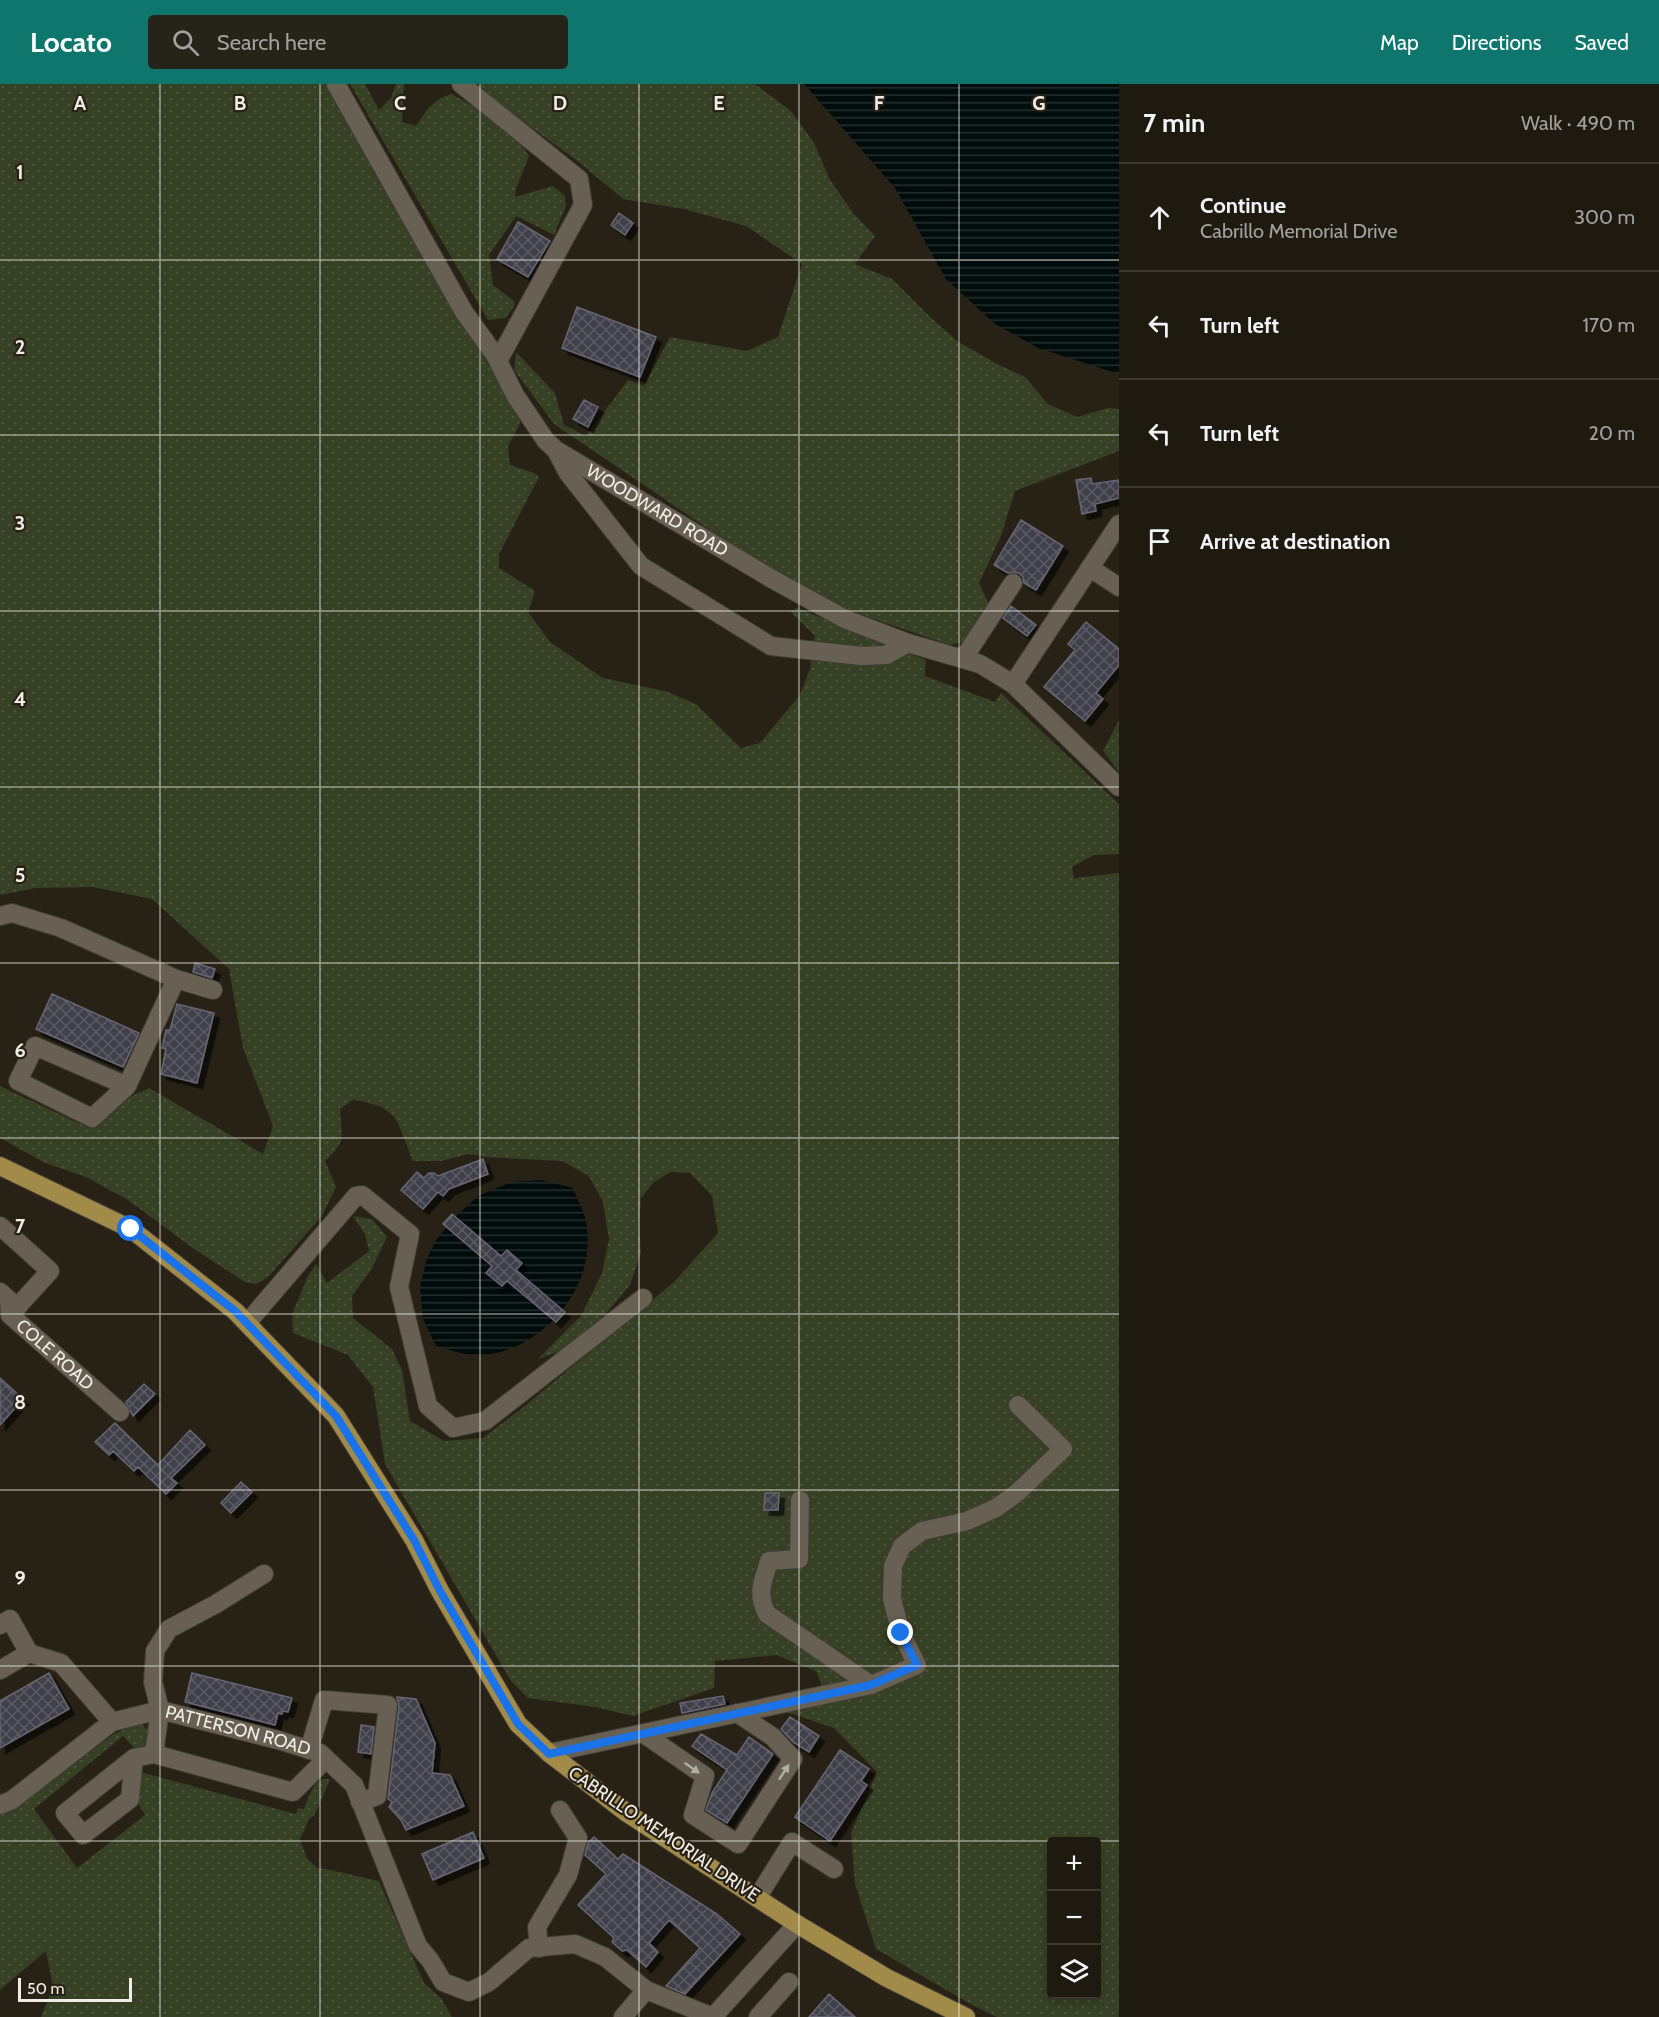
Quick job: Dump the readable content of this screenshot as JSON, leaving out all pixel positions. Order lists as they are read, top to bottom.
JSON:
{
  "streets": {
    "main road": ["CABRILLO MEMORIAL DRIVE"],
    "street": ["WOODWARD ROAD", "COLE ROAD", "PATTERSON ROAD"]
  },
  "scale_bar": "50 m",
  "page": {
    "header": "Locato",
    "search": "Search here",
    "nav": ["Map", "Directions", "Saved"],
    "heading": ["7 min", "Walk · 490 m"],
    "list": [
      ["Continue", "Cabrillo Memorial Drive", "300 m"],
      ["Turn left", "170 m"],
      ["Turn left", "20 m"],
      "Arrive at destination"
    ],
    "map_buttons": ["+", "−"],
    "scale": "50 m"
  },
  "grid": {
    "columns": [
      "A",
      "B",
      "C",
      "D",
      "E",
      "F",
      "G"
    ],
    "rows": [
      "1",
      "2",
      "3",
      "4",
      "5",
      "6",
      "7",
      "8",
      "9"
    ]
  }
}
